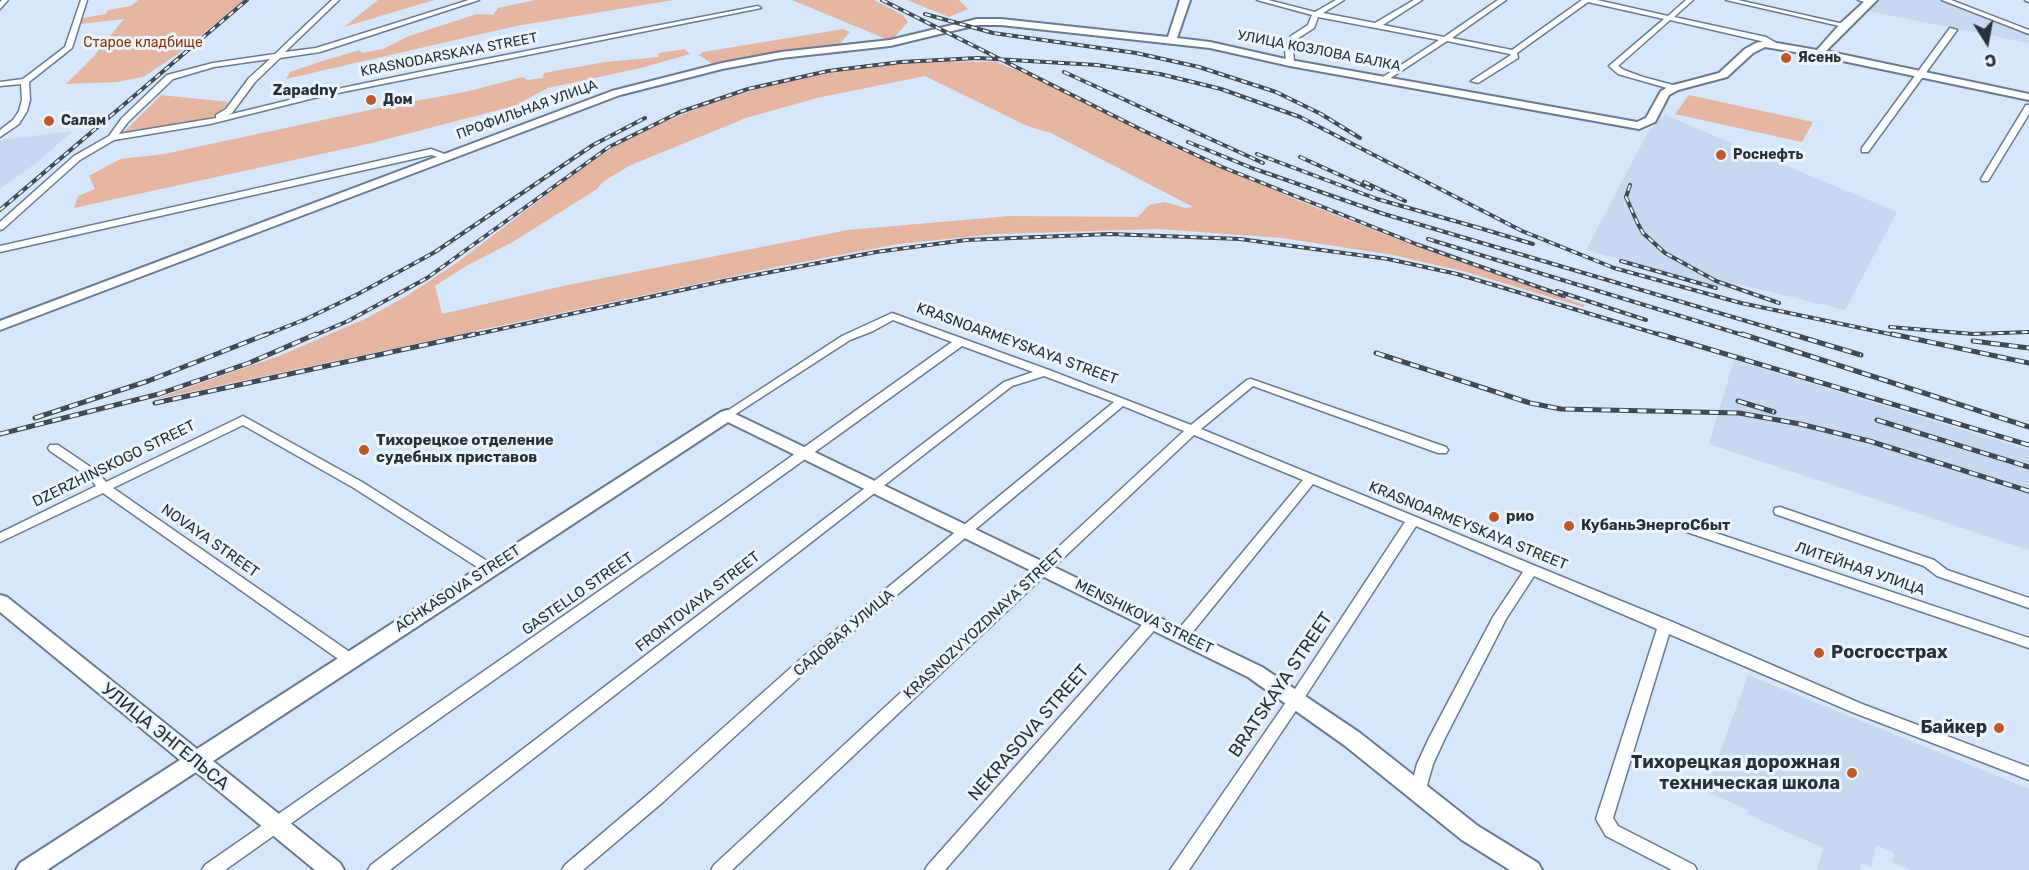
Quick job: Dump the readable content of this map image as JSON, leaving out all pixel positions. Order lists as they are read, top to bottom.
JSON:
{
  "streets": {
    "main road": [
      "УЛИЦА КОЗЛОВА БАЛКА",
      "ПРОФИЛЬНАЯ УЛИЦА",
      "ACHKASOVA STREET",
      "MENSHIKOVA STREET",
      "УЛИЦА ЭНГЕЛЬСА"
    ],
    "street": [
      "KRASNODARSKAYA STREET",
      "KRASNOARMEYSKAYA STREET",
      "DZERZHINSKOGO STREET",
      "NOVAYA STREET",
      "ЛИТЕЙНАЯ УЛИЦА",
      "GASTELLO STREET",
      "FRONTOVAYA STREET",
      "KRASNOZVYOZDNAYA STREET",
      "САДОВАЯ УЛИЦА",
      "BRATSKAYA STREET",
      "NEKRASOVA STREET"
    ]
  },
  "crossings": [
    ["УЛИЦА КОЗЛОВА БАЛКА", "ПРОФИЛЬНАЯ УЛИЦА"],
    ["KRASNOARMEYSKAYA STREET", "ACHKASOVA STREET"],
    ["KRASNOARMEYSKAYA STREET", "GASTELLO STREET"],
    ["KRASNOARMEYSKAYA STREET", "FRONTOVAYA STREET"],
    ["KRASNOARMEYSKAYA STREET", "KRASNOZVYOZDNAYA STREET"],
    ["KRASNOARMEYSKAYA STREET", "САДОВАЯ УЛИЦА"],
    ["KRASNOARMEYSKAYA STREET", "BRATSKAYA STREET"],
    ["DZERZHINSKOGO STREET", "NOVAYA STREET"],
    ["DZERZHINSKOGO STREET", "ACHKASOVA STREET"],
    ["NOVAYA STREET", "ACHKASOVA STREET"],
    ["ACHKASOVA STREET", "MENSHIKOVA STREET"],
    ["ACHKASOVA STREET", "УЛИЦА ЭНГЕЛЬСА"],
    ["GASTELLO STREET", "MENSHIKOVA STREET"],
    ["GASTELLO STREET", "УЛИЦА ЭНГЕЛЬСА"],
    ["FRONTOVAYA STREET", "MENSHIKOVA STREET"],
    ["MENSHIKOVA STREET", "KRASNOZVYOZDNAYA STREET"],
    ["MENSHIKOVA STREET", "САДОВАЯ УЛИЦА"],
    ["MENSHIKOVA STREET", "BRATSKAYA STREET"],
    ["MENSHIKOVA STREET", "NEKRASOVA STREET"]
  ],
  "districts": ["Zapadny"],
  "parks": ["Старое кладбище"],
  "places": [
    "Ясень",
    "Дом",
    "Салам",
    "Роснефть",
    "Тихорецкое отделение судебных приставов",
    "рио",
    "КубаньЭнергоСбыт",
    "Росгосстрах",
    "Байкер",
    "Тихорецкая дорожная техническая школа"
  ],
  "north": "bottom"
}
